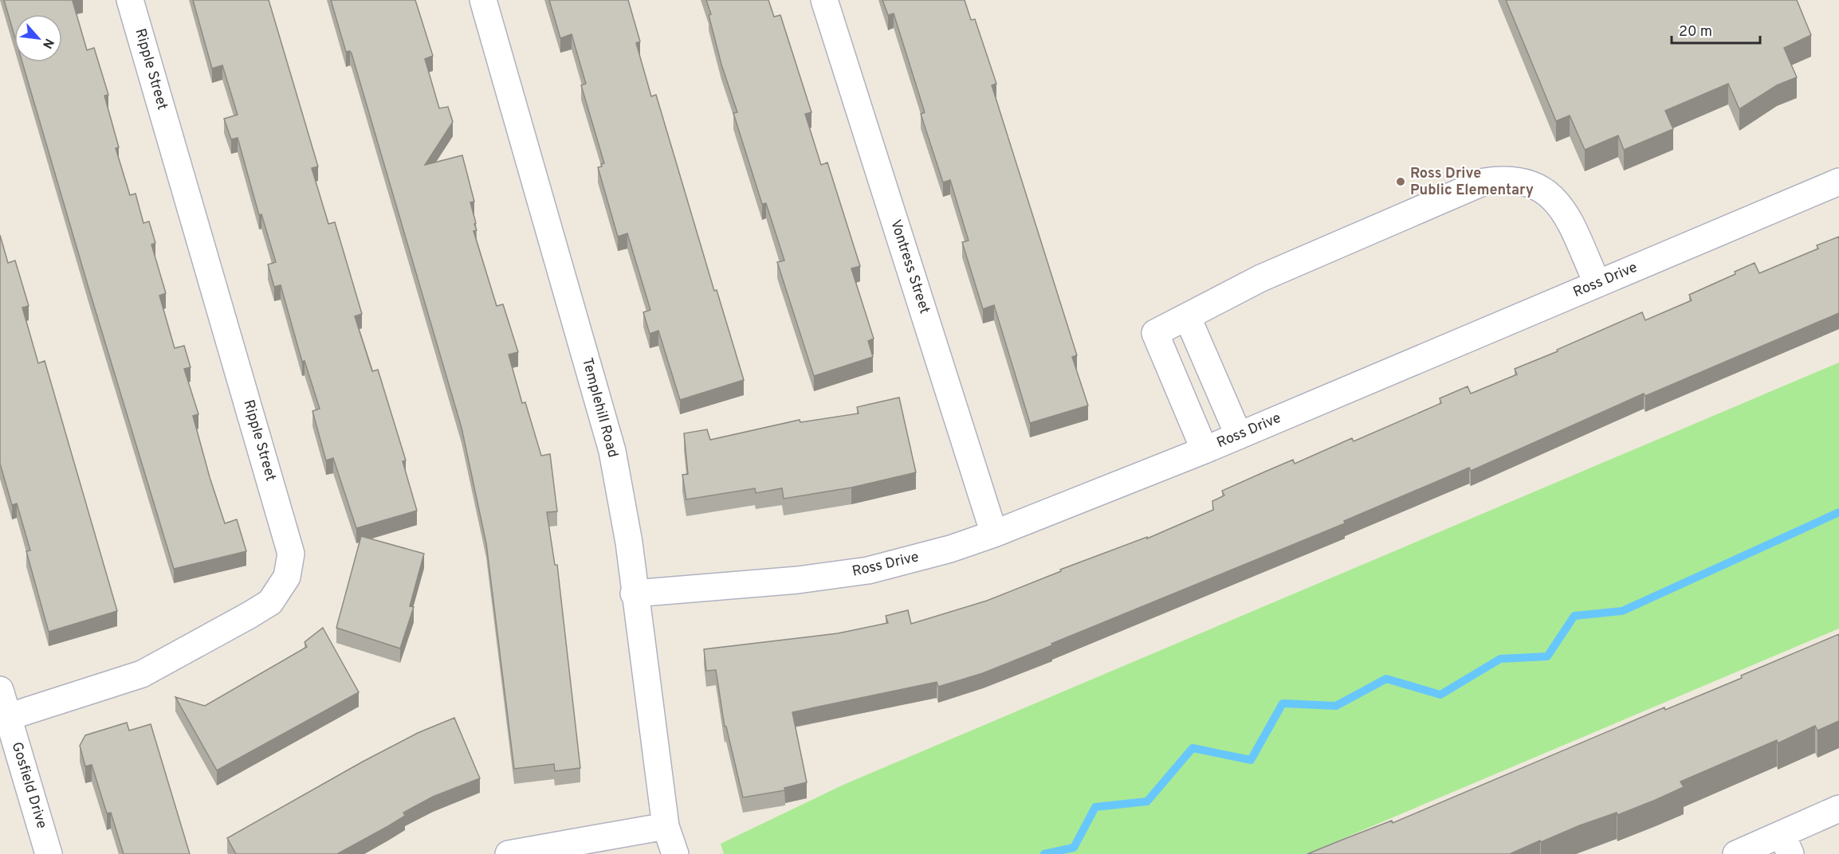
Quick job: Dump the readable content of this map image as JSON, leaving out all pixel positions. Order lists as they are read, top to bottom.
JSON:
{
  "streets": {
    "street": [
      "Ripple Street",
      "Vontress Street",
      "Ross Drive",
      "Templehill Road",
      "Gosfield Drive"
    ]
  },
  "crossings": [
    ["Ripple Street", "Gosfield Drive"],
    ["Vontress Street", "Ross Drive"],
    ["Ross Drive", "Templehill Road"]
  ],
  "places": ["Ross Drive Public Elementary"],
  "scale_bar": "20 m",
  "north": "bottom right"
}
